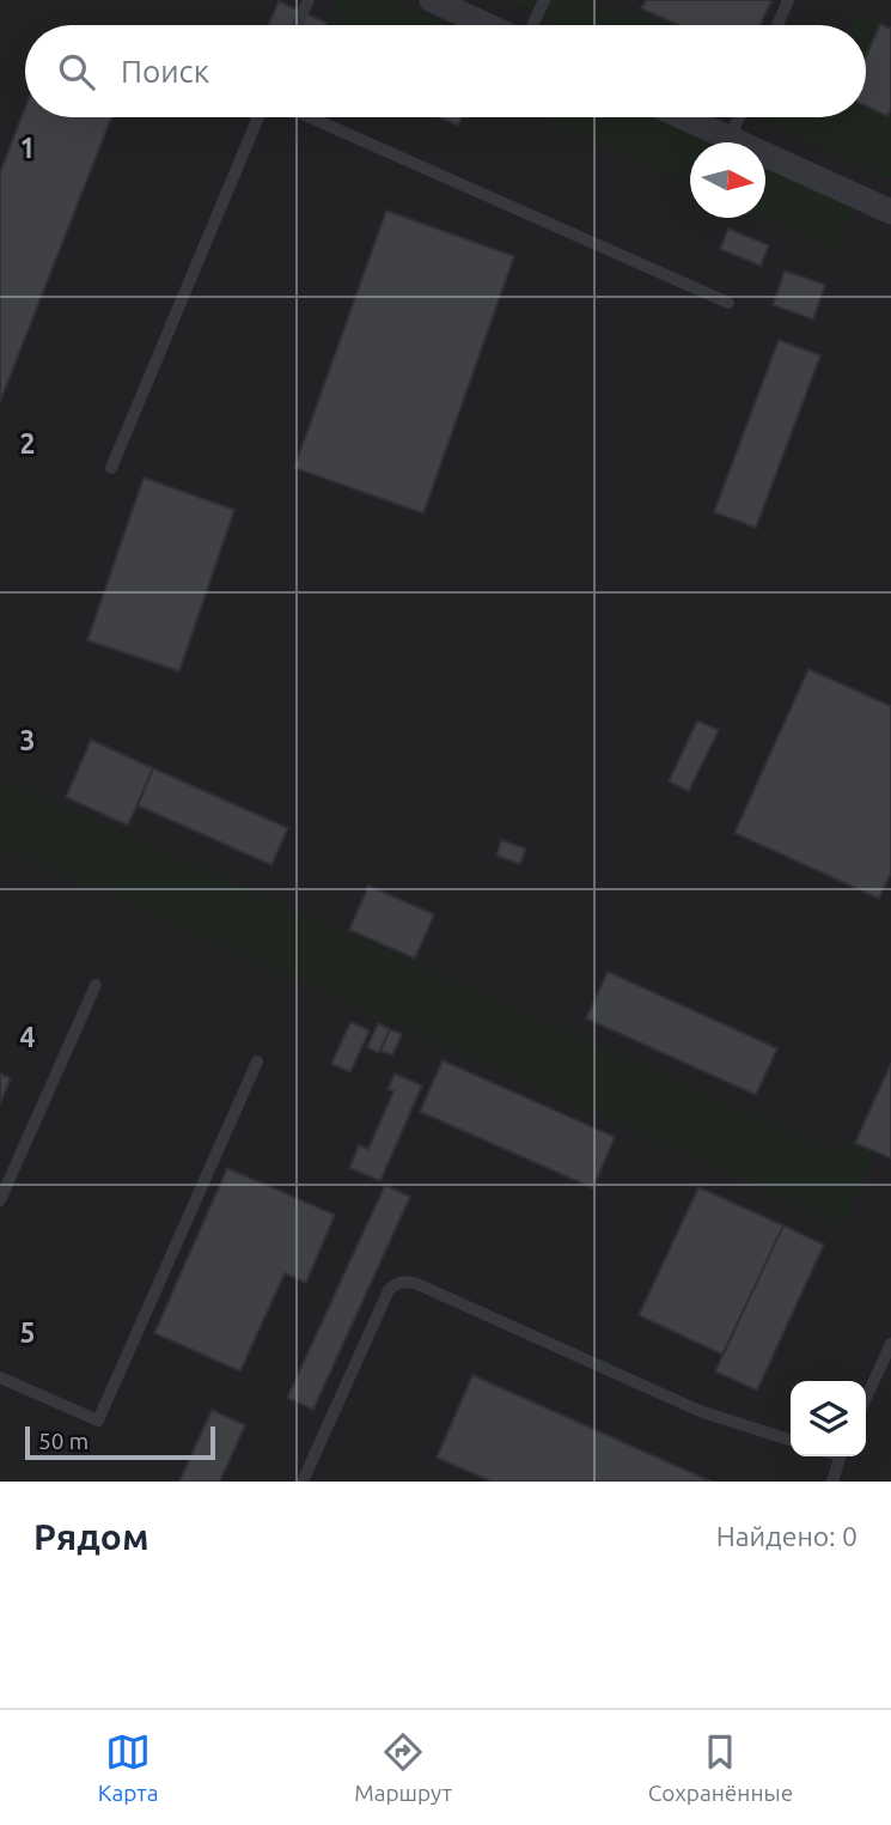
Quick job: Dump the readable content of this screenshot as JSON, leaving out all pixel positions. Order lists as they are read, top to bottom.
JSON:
{
  "scale_bar": "50 m",
  "north": "right",
  "page": {
    "search": "Поиск",
    "scale": "50 m",
    "heading": ["Рядом", "Найдено: 0"],
    "nav": ["Карта", "Маршрут", "Сохранённые"]
  },
  "grid": {
    "rows": [
      "1",
      "2",
      "3",
      "4",
      "5"
    ]
  }
}
